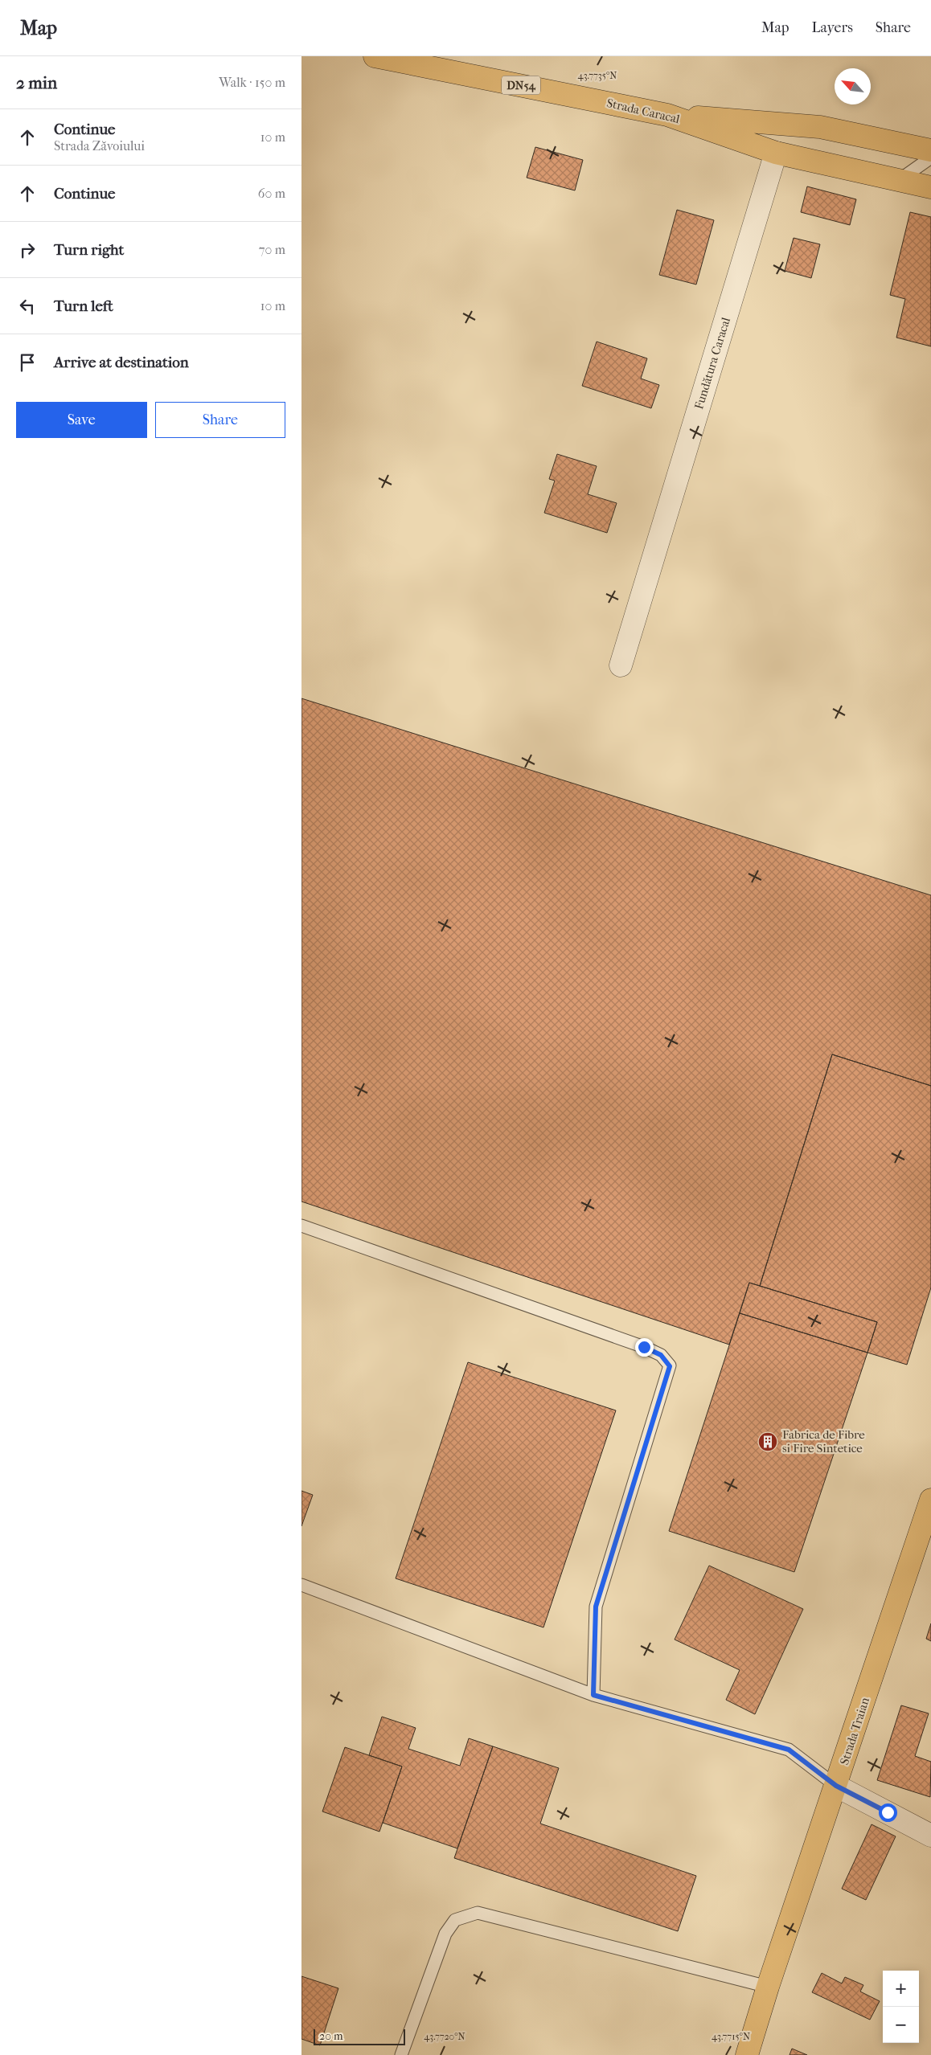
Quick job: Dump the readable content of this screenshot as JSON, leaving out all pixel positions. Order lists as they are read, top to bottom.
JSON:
{
  "streets": {
    "main road": ["DN54", "Strada Caracal", "Strada Traian"],
    "street": ["Fundătura Caracal"]
  },
  "crossings": [
    ["DN54", "Strada Caracal"],
    ["Strada Caracal", "Fundătura Caracal"]
  ],
  "places": {
    "building": ["Fabrica de Fibre si Fire Sintetice"]
  },
  "scale_bar": "20 m",
  "north": "top left",
  "page": {
    "header": "Map",
    "nav": ["Map", "Layers", "Share"],
    "heading": ["2 min", "Walk · 150 m"],
    "list": [
      ["Continue", "Strada Zăvoiului", "10 m"],
      ["Continue", "60 m"],
      ["Turn right", "70 m"],
      ["Turn left", "10 m"],
      "Arrive at destination"
    ],
    "buttons": ["Save", "Share"],
    "map_buttons": ["+", "−"],
    "scale": "20 m"
  },
  "coordinates": ["43.7735°N", "43.7720°N", "43.7715°N"]
}
